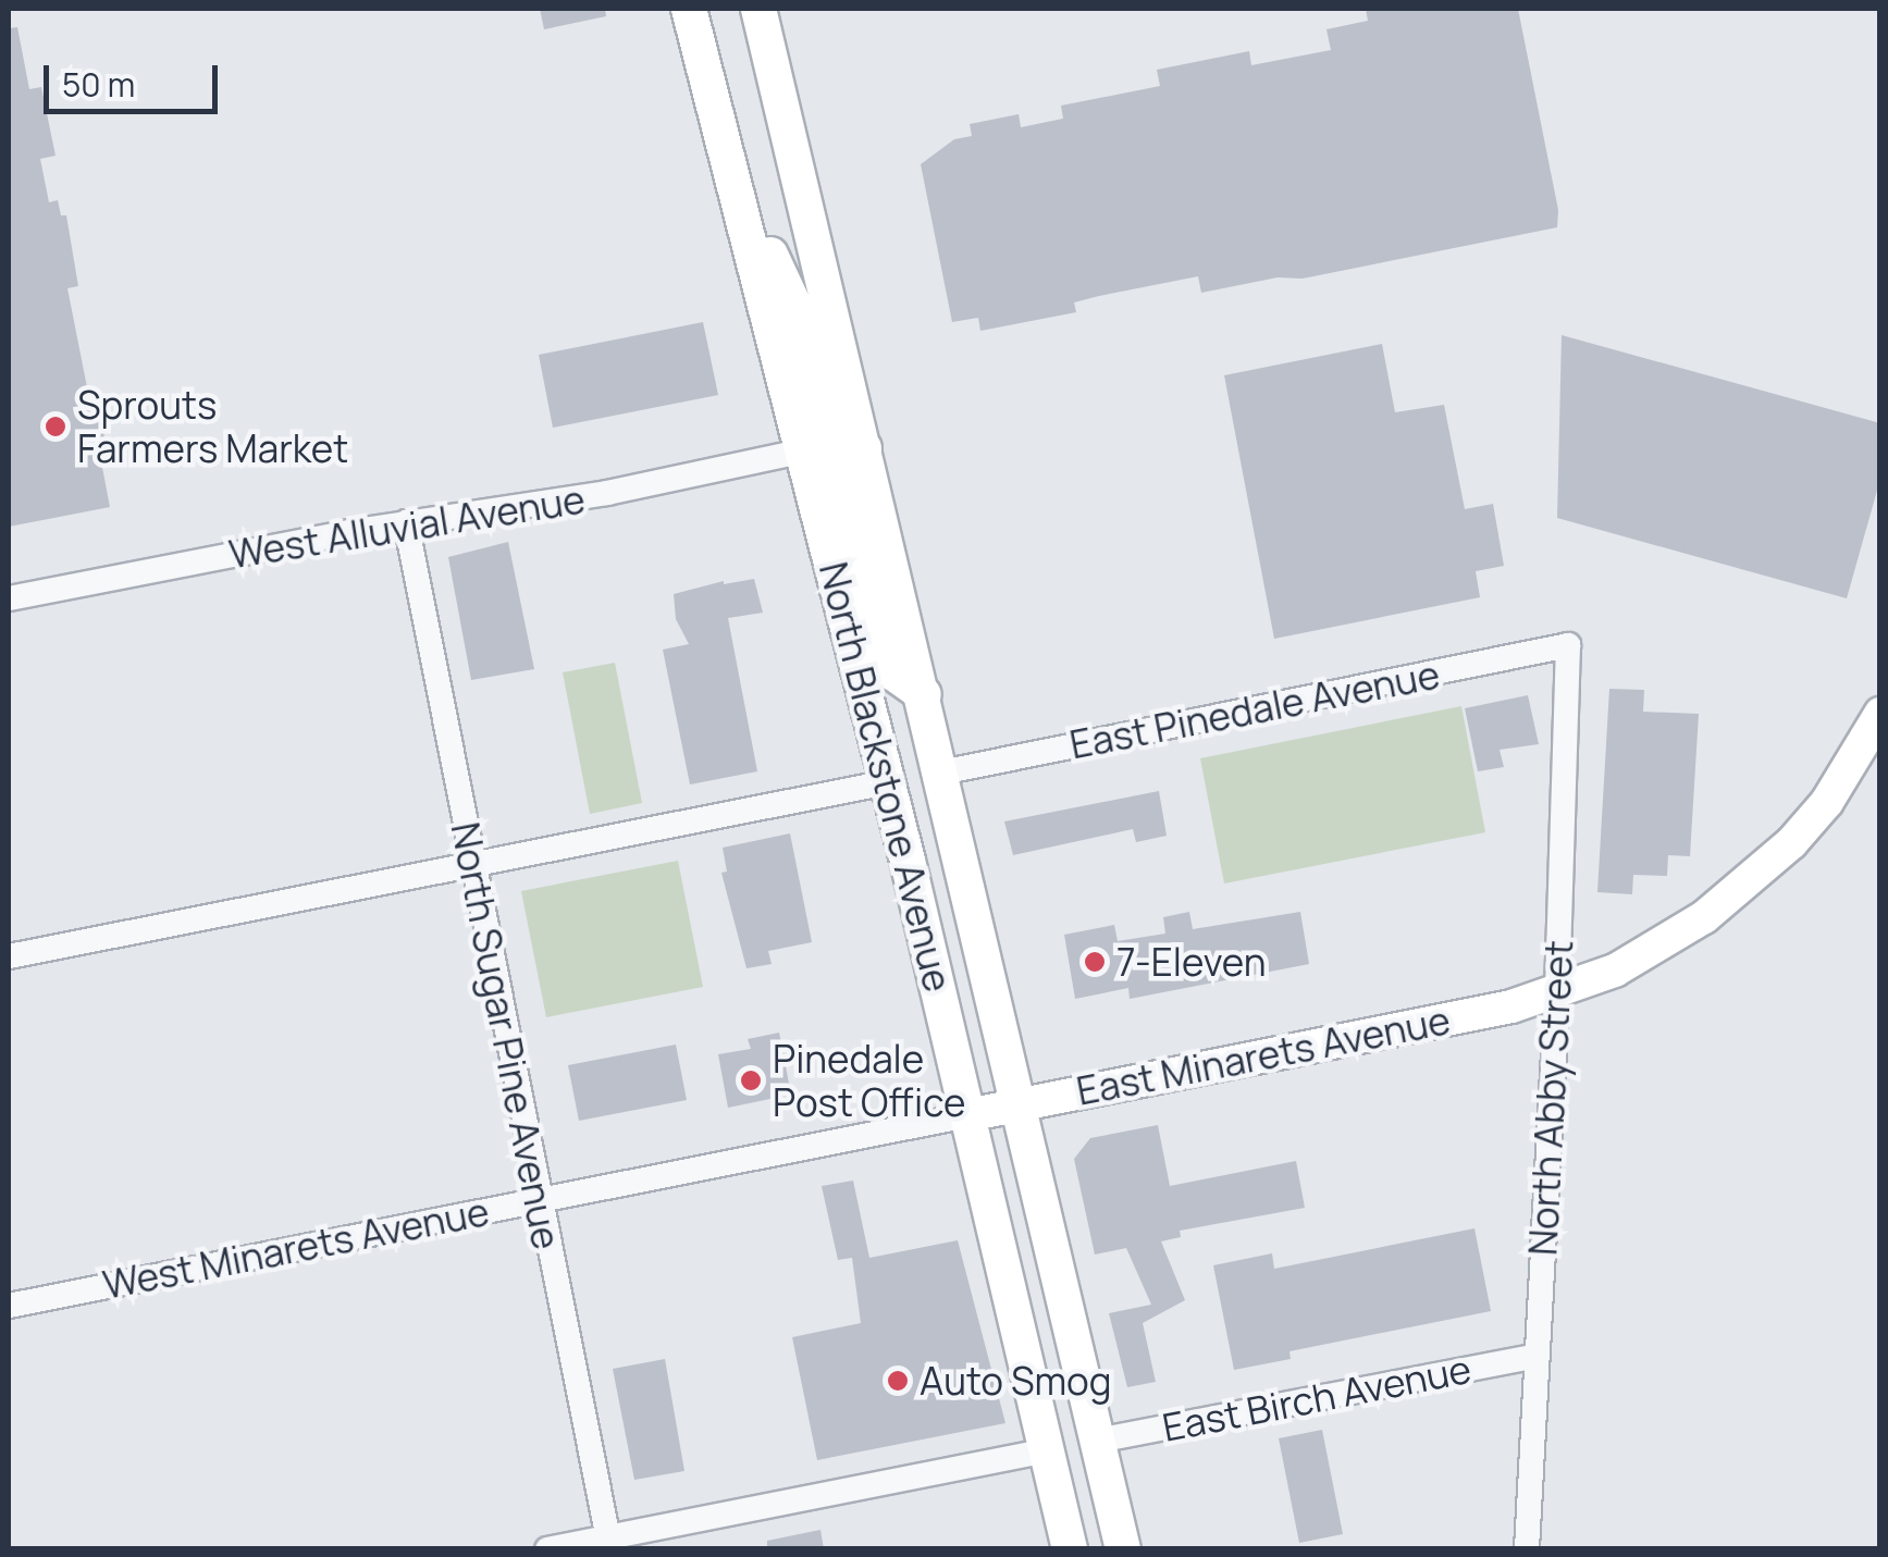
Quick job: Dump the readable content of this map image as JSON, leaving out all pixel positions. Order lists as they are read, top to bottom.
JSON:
{
  "streets": {
    "main road": ["North Blackstone Avenue", "East Minarets Avenue"],
    "street": [
      "West Alluvial Avenue",
      "East Pinedale Avenue",
      "North Sugar Pine Avenue",
      "North Abby Street",
      "West Minarets Avenue",
      "East Birch Avenue"
    ]
  },
  "crossings": [
    ["West Alluvial Avenue", "North Blackstone Avenue"],
    ["West Alluvial Avenue", "North Sugar Pine Avenue"],
    ["East Pinedale Avenue", "North Blackstone Avenue"],
    ["East Pinedale Avenue", "North Abby Street"],
    ["North Blackstone Avenue", "East Minarets Avenue"],
    ["North Blackstone Avenue", "West Minarets Avenue"],
    ["North Blackstone Avenue", "East Birch Avenue"],
    ["North Sugar Pine Avenue", "West Minarets Avenue"],
    ["East Minarets Avenue", "North Abby Street"],
    ["East Minarets Avenue", "West Minarets Avenue"],
    ["North Abby Street", "East Birch Avenue"]
  ],
  "places": [
    "Sprouts Farmers Market",
    "7-Eleven",
    "Pinedale Post Office",
    "Auto Smog"
  ],
  "scale_bar": "50 m"
}
